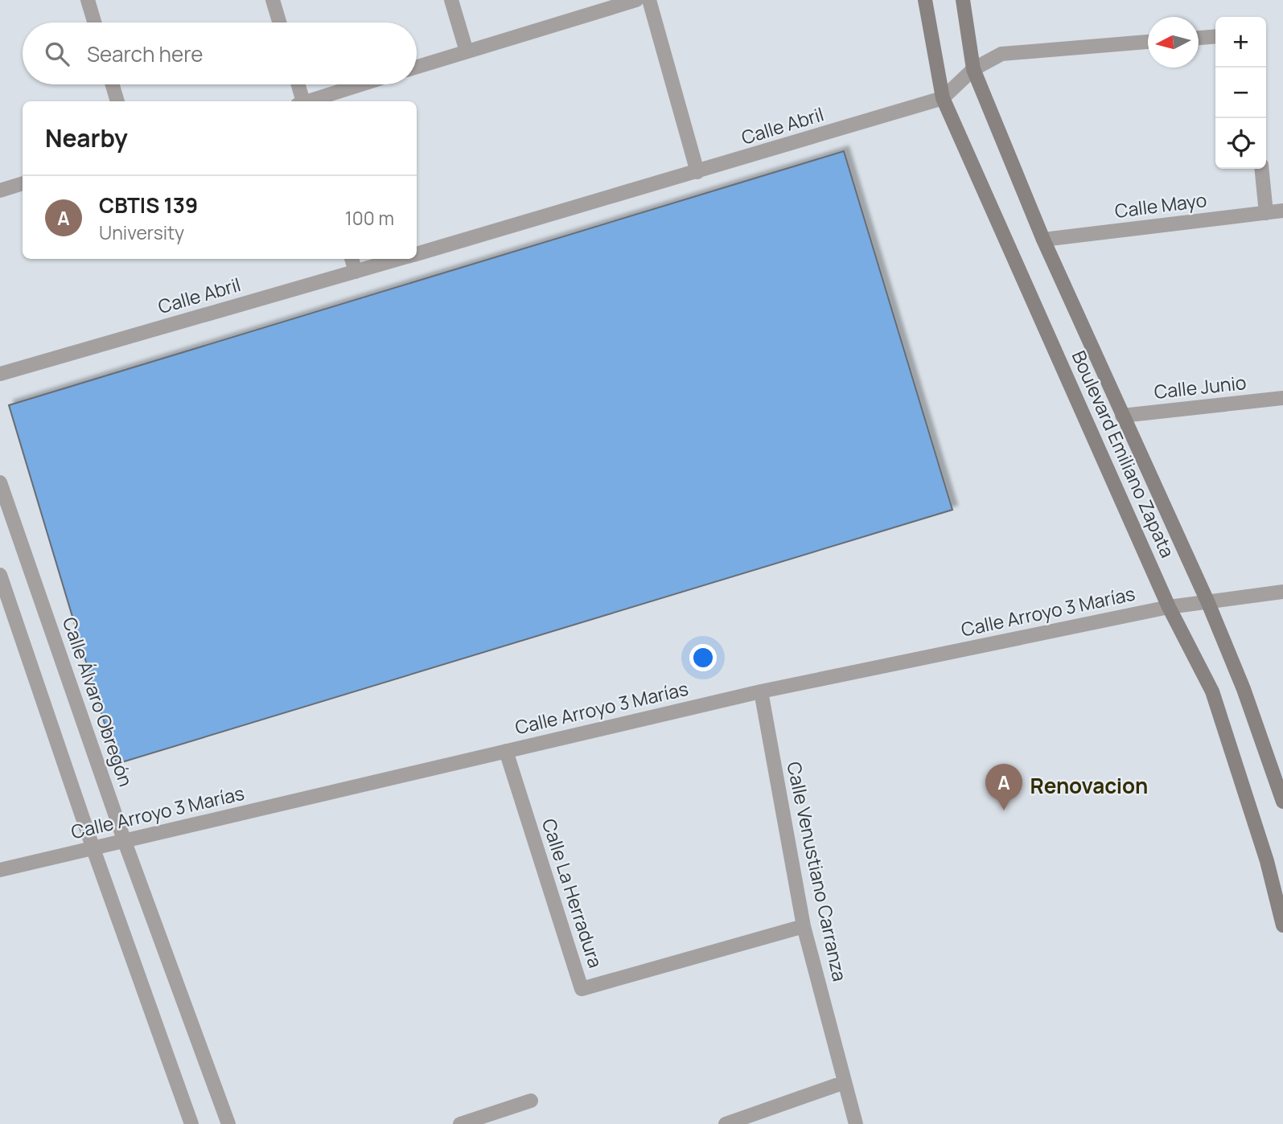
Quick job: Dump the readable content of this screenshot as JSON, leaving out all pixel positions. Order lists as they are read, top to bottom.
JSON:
{
  "streets": {
    "street": [
      "Calle Abril",
      "Calle Mayo",
      "Calle Junio",
      "Boulevard Emiliano Zapata",
      "Calle Arroyo 3 Marías",
      "Calle Álvaro Obregón",
      "Calle Venustiano Carranza",
      "Calle La Herradura"
    ]
  },
  "crossings": [
    ["Calle Abril", "Boulevard Emiliano Zapata"],
    ["Calle Mayo", "Boulevard Emiliano Zapata"],
    ["Calle Junio", "Boulevard Emiliano Zapata"],
    ["Boulevard Emiliano Zapata", "Calle Arroyo 3 Marías"],
    ["Calle Arroyo 3 Marías", "Calle Álvaro Obregón"],
    ["Calle Arroyo 3 Marías", "Calle Venustiano Carranza"],
    ["Calle Arroyo 3 Marías", "Calle La Herradura"],
    ["Calle Venustiano Carranza", "Calle La Herradura"]
  ],
  "districts": ["Renovacion"],
  "north": "left",
  "page": {
    "map_buttons": ["+", "−"],
    "search": "Search here",
    "heading": "Nearby",
    "list": [
      {
        "mark": "A",
        "name": "CBTIS 139",
        "note": "University",
        "value": "100 m"
      }
    ],
    "pins": "A"
  }
}
